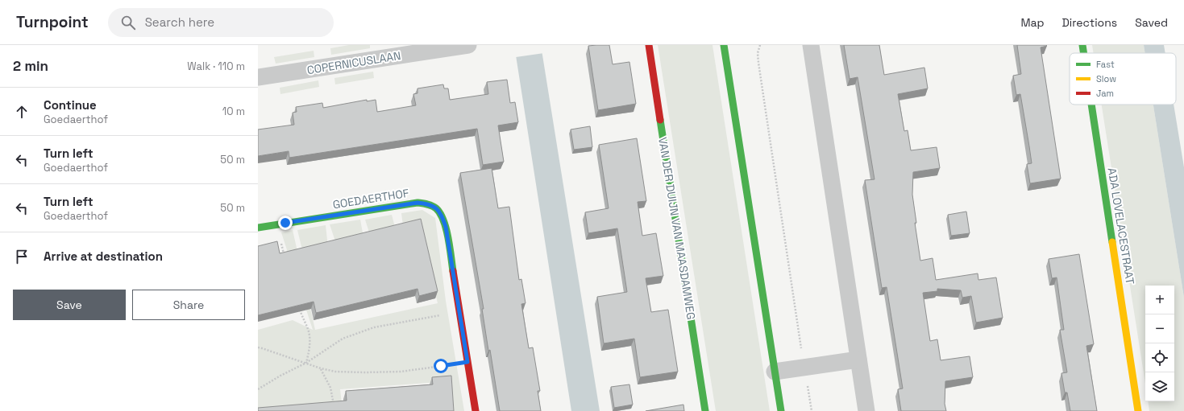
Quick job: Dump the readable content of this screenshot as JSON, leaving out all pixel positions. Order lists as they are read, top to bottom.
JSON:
{
  "streets": {
    "street": [
      "COPERNICUSLAAN",
      "GOEDAERTHOF",
      "ADA LOVELACESTRAAT",
      "VAN DER DUIJN VAN MAASDAMWEG"
    ]
  },
  "legend": ["Fast", "Slow", "Jam"],
  "page": {
    "header": "Turnpoint",
    "search": "Search here",
    "nav": ["Map", "Directions", "Saved"],
    "heading": ["2 min", "Walk · 110 m"],
    "list": [
      ["Continue", "Goedaerthof", "10 m"],
      ["Turn left", "Goedaerthof", "50 m"],
      ["Turn left", "Goedaerthof", "50 m"],
      "Arrive at destination"
    ],
    "buttons": ["Save", "Share"],
    "map_buttons": ["+", "−"]
  }
}
